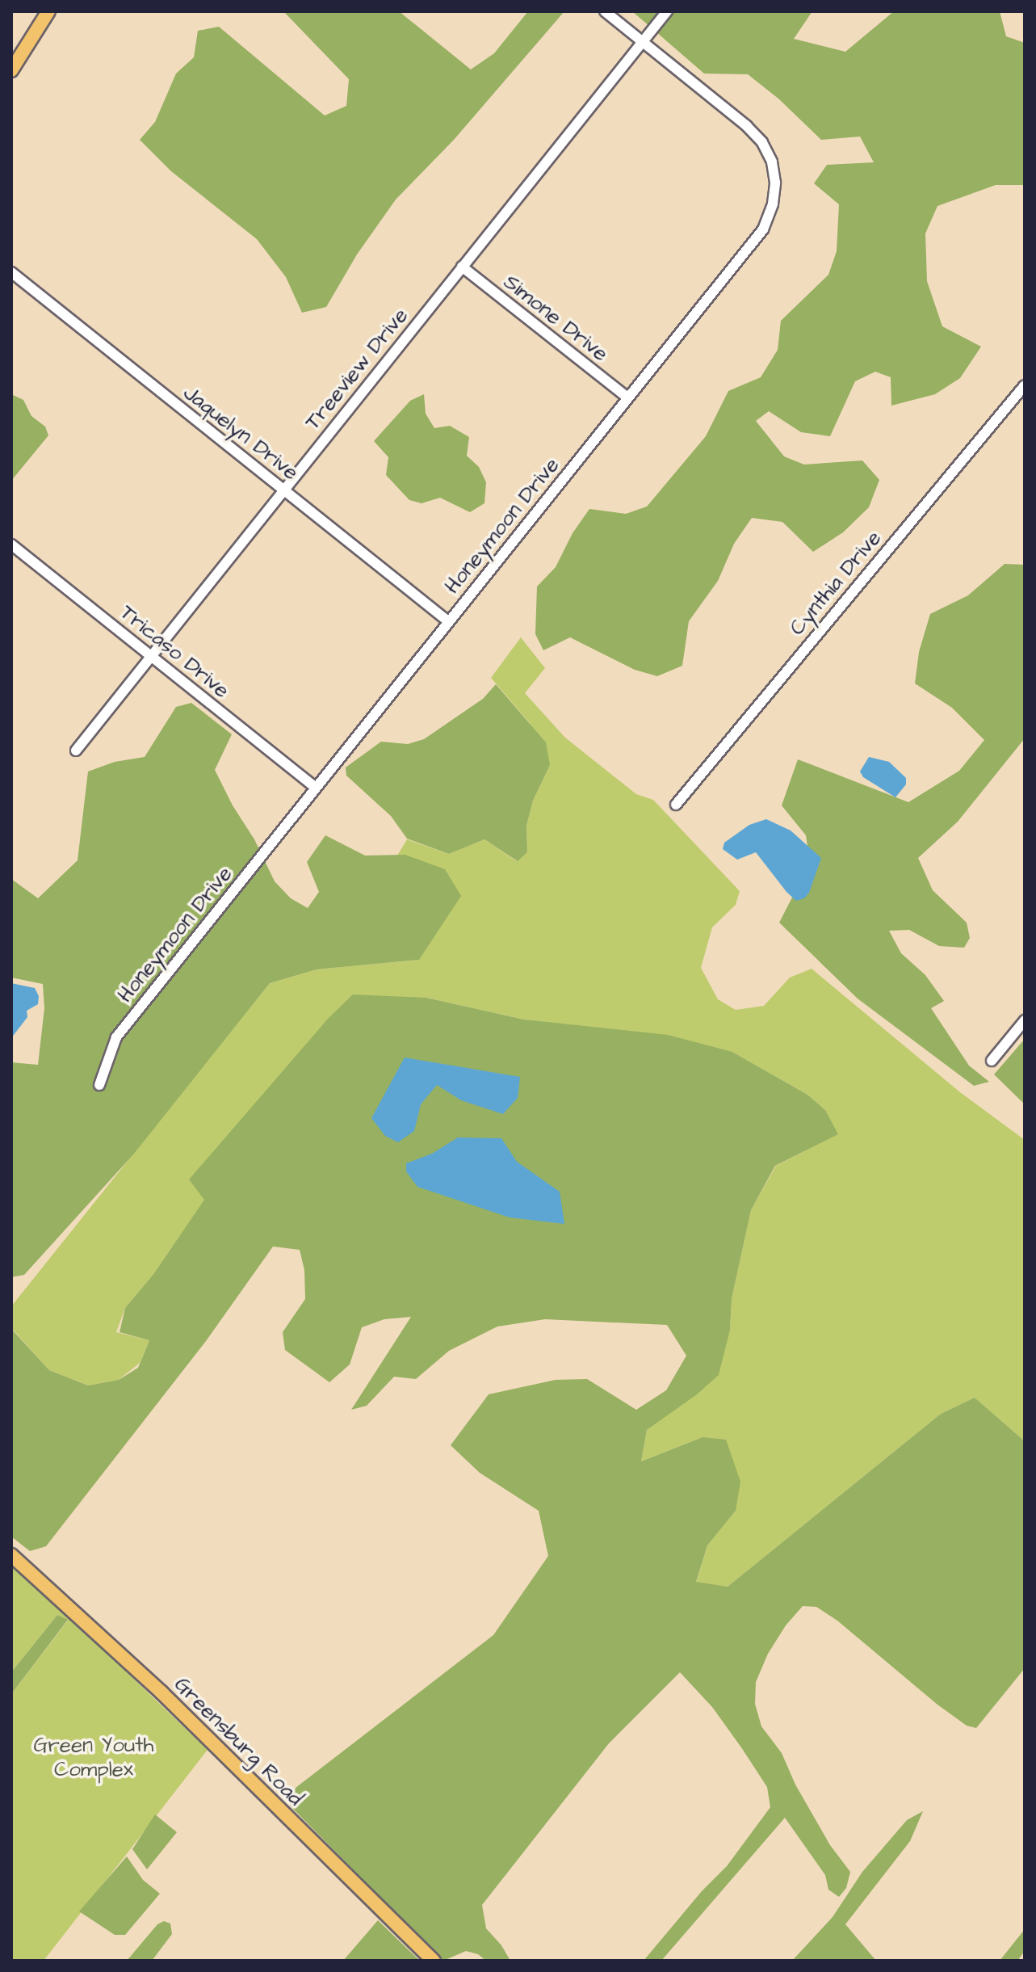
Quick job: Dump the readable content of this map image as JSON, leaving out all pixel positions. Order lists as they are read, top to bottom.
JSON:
{
  "streets": {
    "main road": ["Greensburg Road"],
    "street": [
      "Simone Drive",
      "Treeview Drive",
      "Jaquelyn Drive",
      "Honeymoon Drive",
      "Cynthia Drive",
      "Tricaso Drive"
    ]
  },
  "crossings": [
    ["Simone Drive", "Treeview Drive"],
    ["Simone Drive", "Honeymoon Drive"],
    ["Treeview Drive", "Jaquelyn Drive"],
    ["Treeview Drive", "Honeymoon Drive"],
    ["Treeview Drive", "Tricaso Drive"],
    ["Jaquelyn Drive", "Honeymoon Drive"],
    ["Honeymoon Drive", "Tricaso Drive"]
  ],
  "parks": ["Green Youth Complex"]
}
